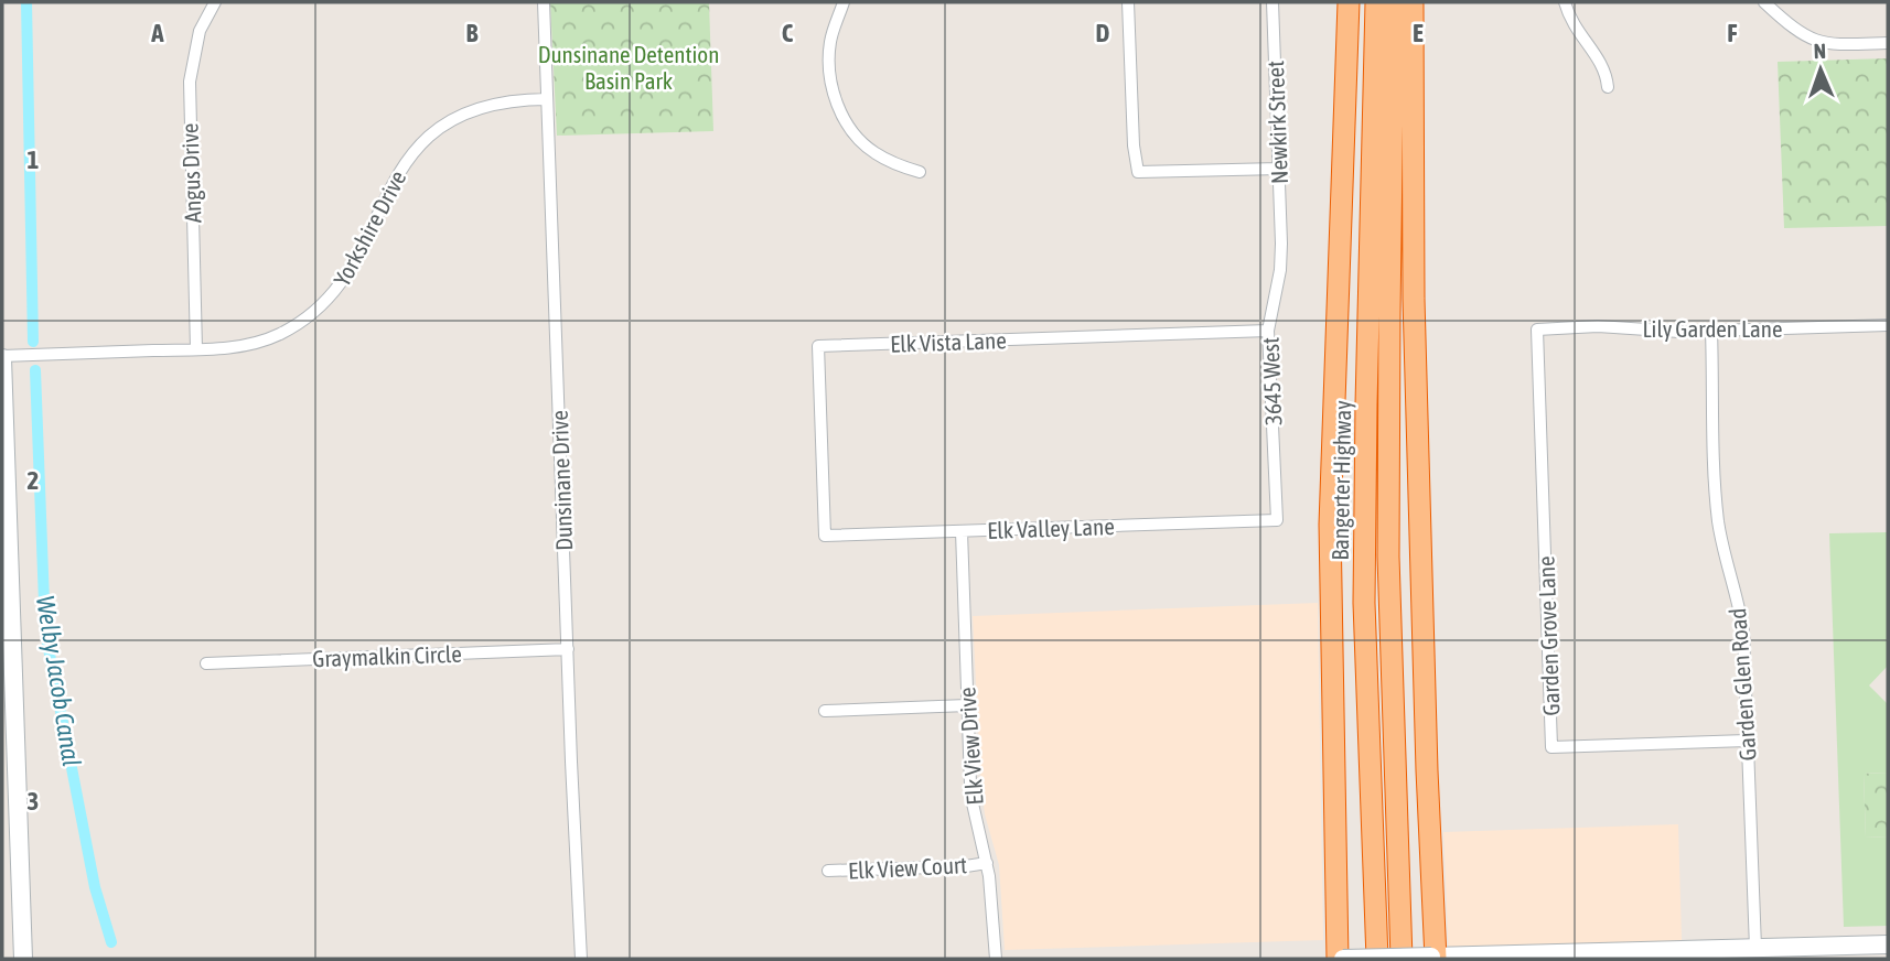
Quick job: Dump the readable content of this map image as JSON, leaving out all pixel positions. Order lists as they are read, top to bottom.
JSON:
{
  "streets": {
    "highway": ["Bangerter Highway"],
    "street": [
      "Newkirk Street",
      "Angus Drive",
      "Yorkshire Drive",
      "Lily Garden Lane",
      "Elk Vista Lane",
      "3645 West",
      "Dunsinane Drive",
      "Elk Valley Lane",
      "Garden Grove Lane",
      "Graymalkin Circle",
      "Garden Glen Road",
      "Elk View Drive",
      "Elk View Court"
    ]
  },
  "crossings": [
    ["Newkirk Street", "3645 West"],
    ["Angus Drive", "Yorkshire Drive"],
    ["Yorkshire Drive", "Dunsinane Drive"],
    ["Lily Garden Lane", "Garden Grove Lane"],
    ["Lily Garden Lane", "Garden Glen Road"],
    ["Elk Vista Lane", "3645 West"],
    ["Elk Vista Lane", "Elk Valley Lane"],
    ["3645 West", "Elk Valley Lane"],
    ["Dunsinane Drive", "Graymalkin Circle"],
    ["Elk Valley Lane", "Elk View Drive"],
    ["Garden Grove Lane", "Garden Glen Road"],
    ["Elk View Drive", "Elk View Court"]
  ],
  "water": ["Welby Jacob Canal"],
  "parks": ["Dunsinane Detention Basin Park"],
  "north": "top",
  "grid": {
    "columns": [
      "A",
      "B",
      "C",
      "D",
      "E",
      "F"
    ],
    "rows": ["1", "2", "3"]
  }
}
